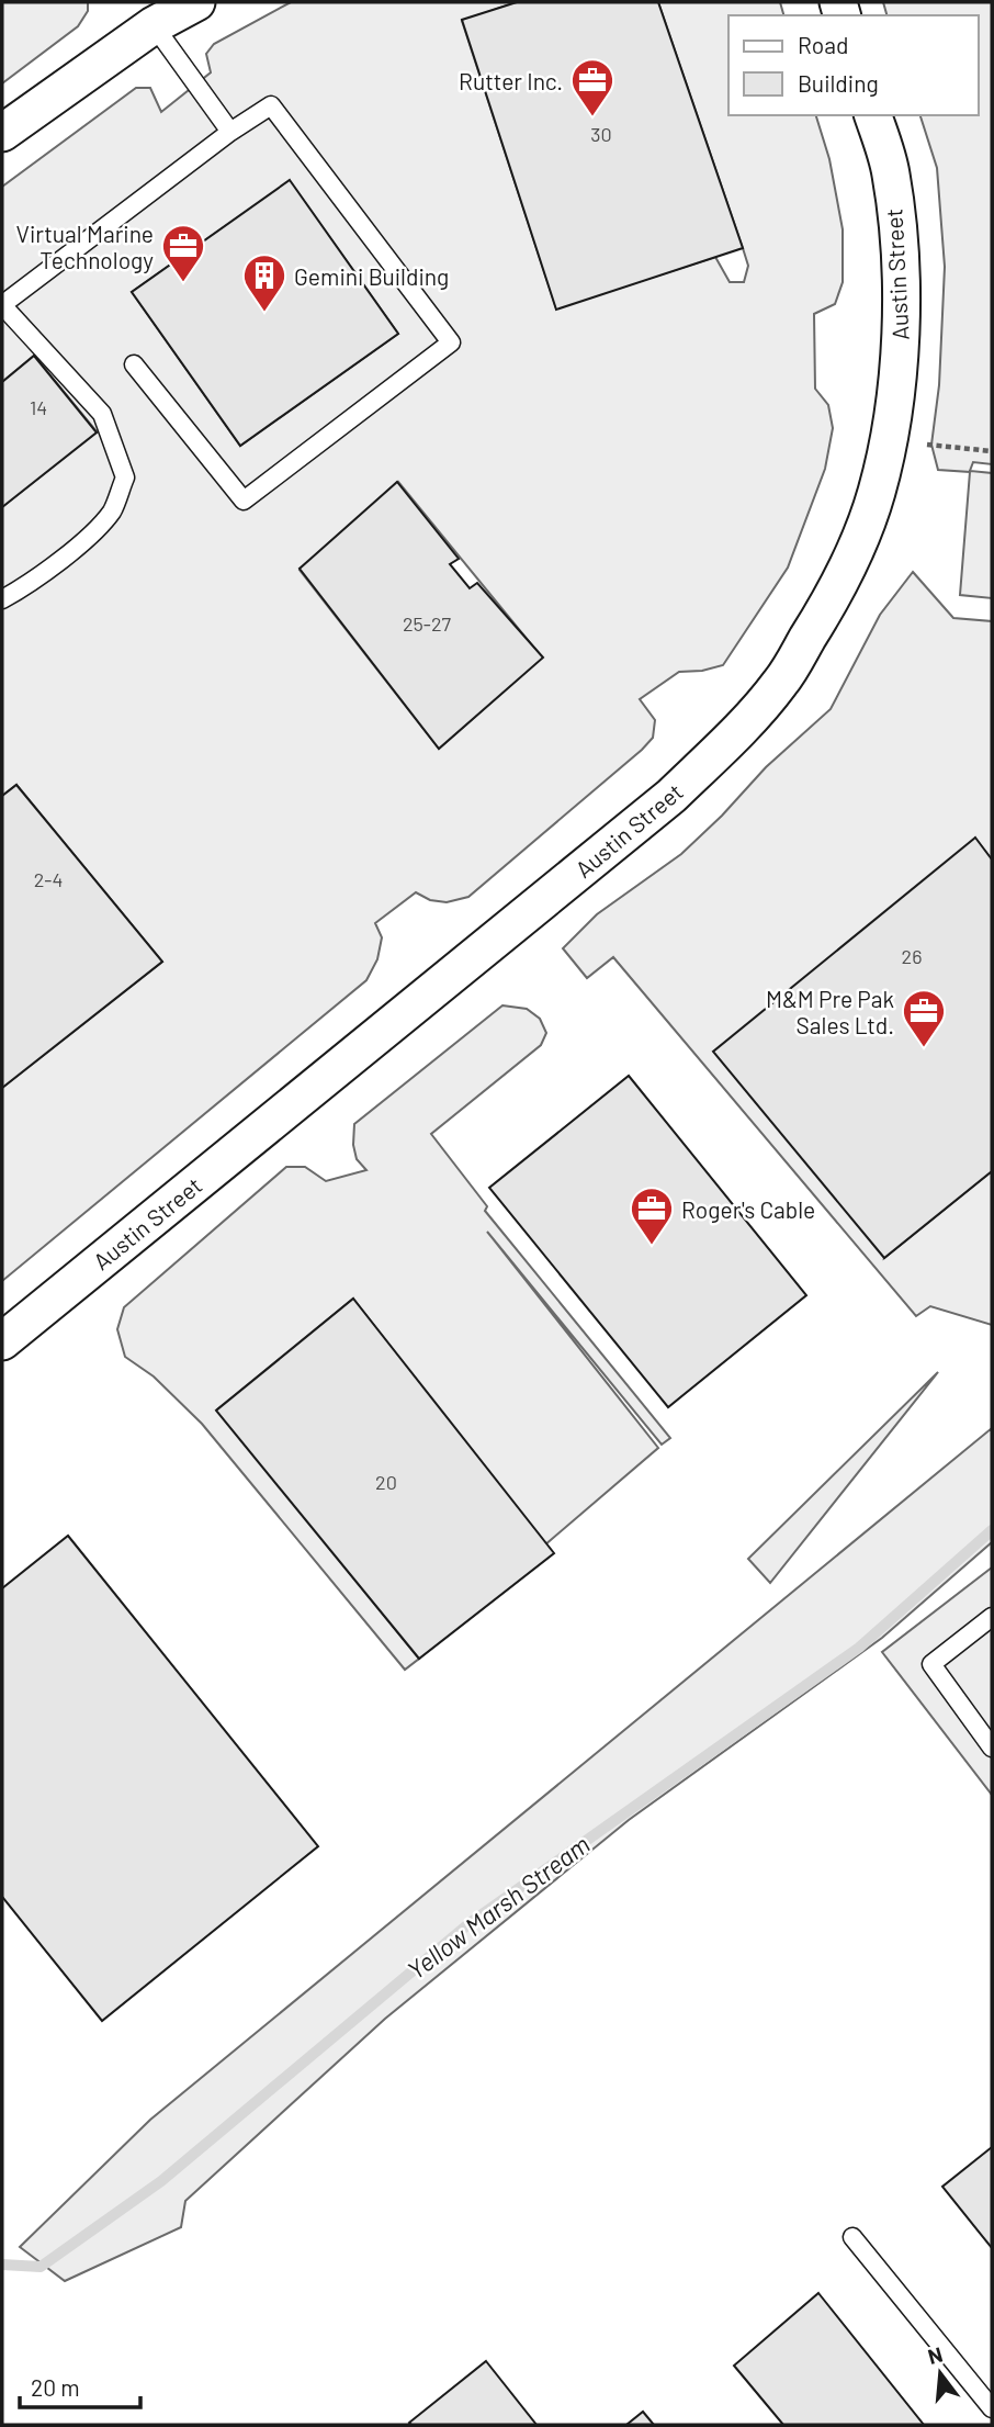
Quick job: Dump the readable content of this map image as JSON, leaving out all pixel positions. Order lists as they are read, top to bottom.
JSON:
{
  "streets": {
    "street": ["Austin Street"]
  },
  "water": ["Yellow Marsh Stream"],
  "places": {
    "office": [
      "Rutter Inc.",
      "Virtual Marine Technology",
      "M&M Pre Pak Sales Ltd.",
      "Roger's Cable"
    ],
    "building": ["Gemini Building"]
  },
  "house_numbers": [
    "30",
    "14",
    "25-27",
    "2-4",
    "26",
    "20"
  ],
  "legend": ["Road", "Building"],
  "scale_bar": "20 m",
  "north": "top"
}
